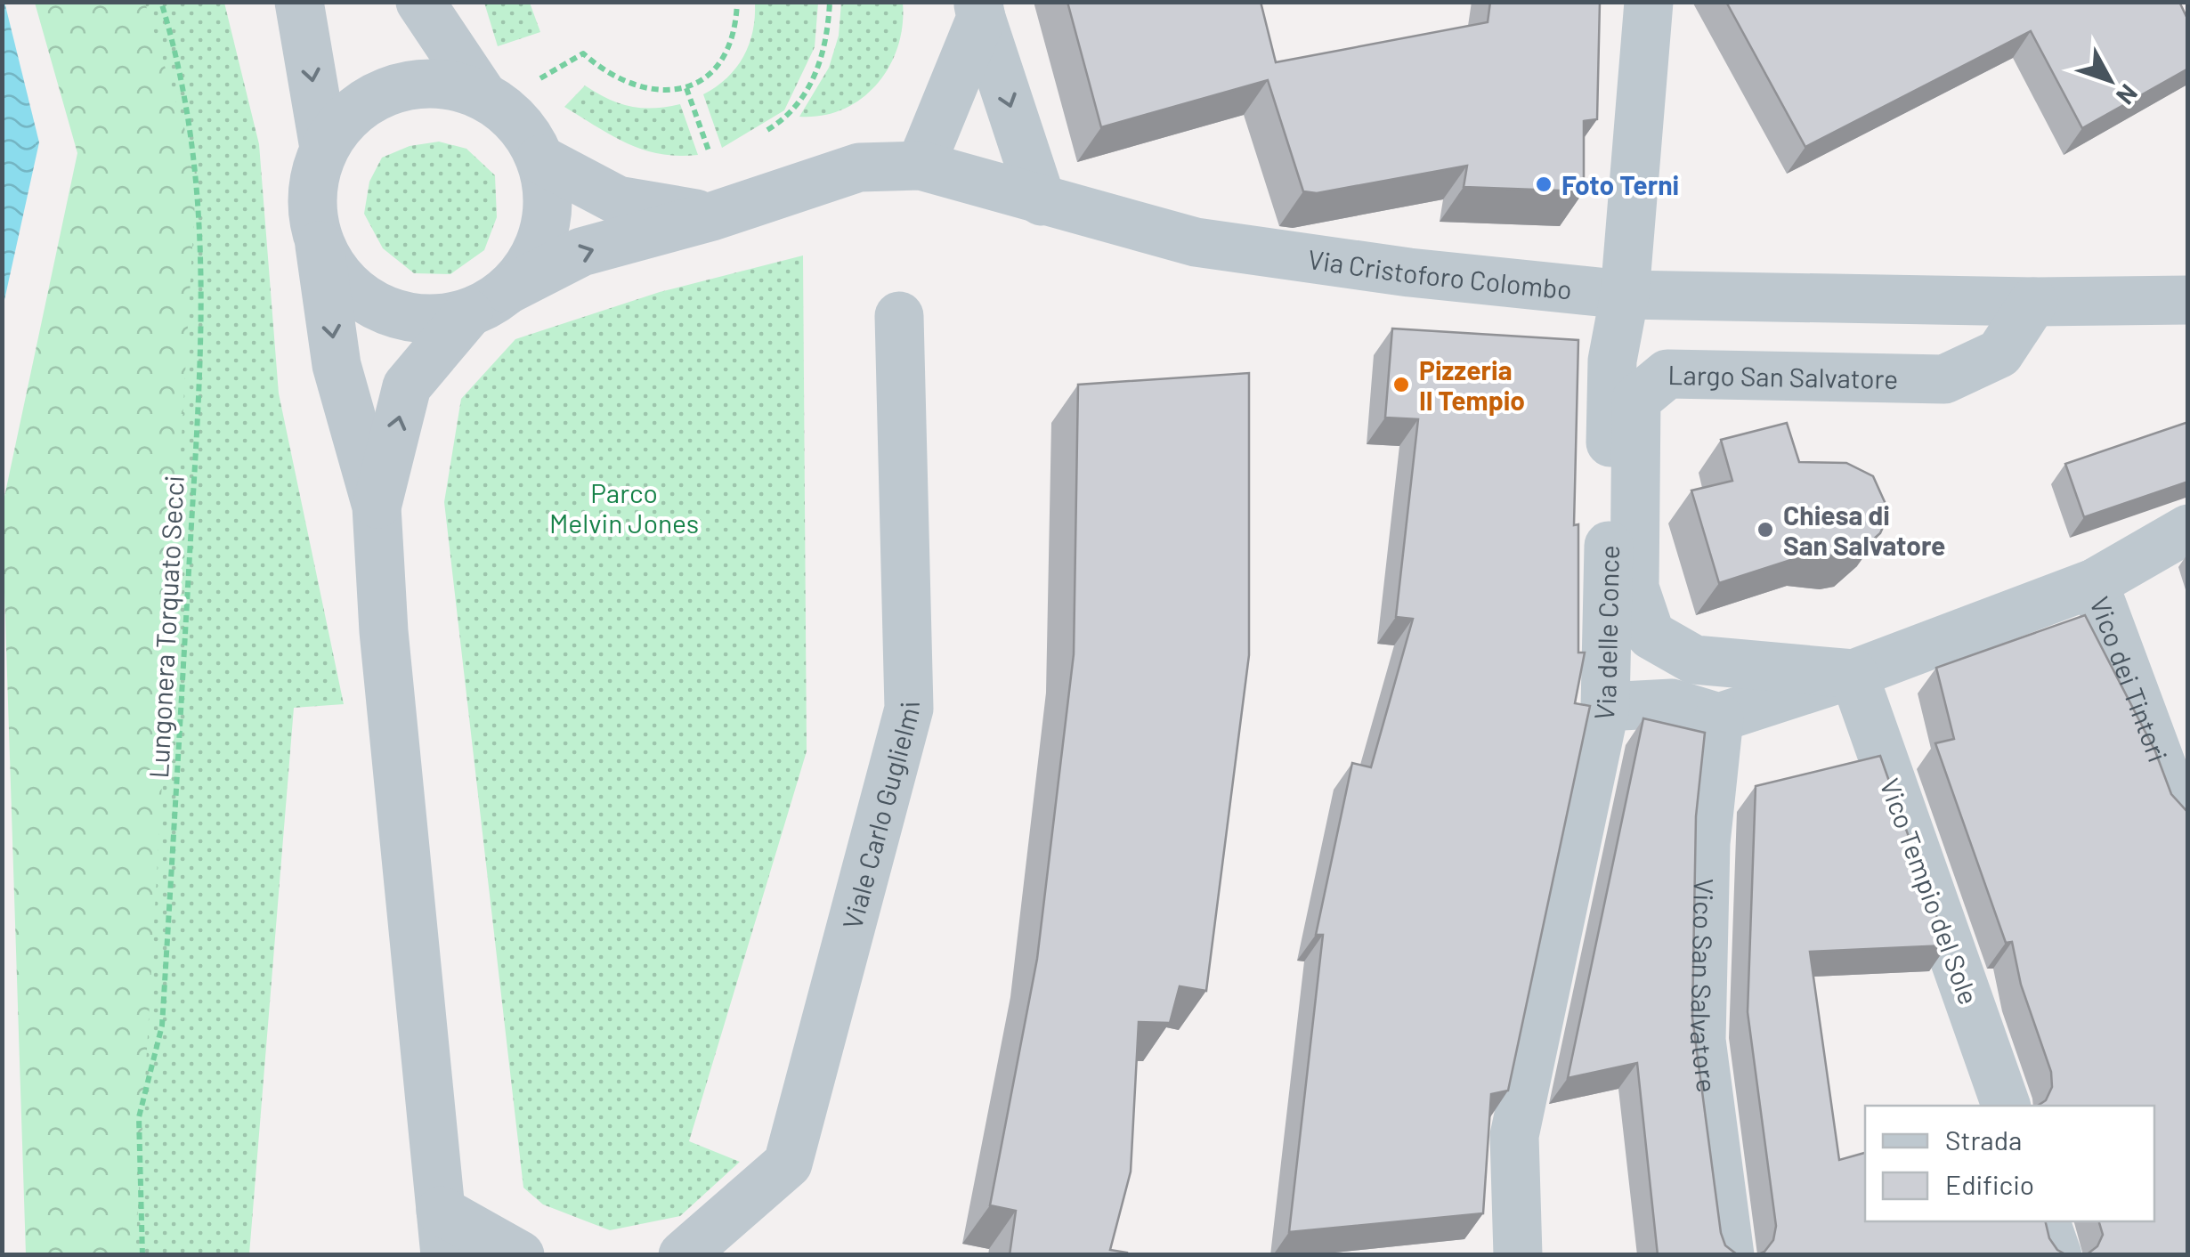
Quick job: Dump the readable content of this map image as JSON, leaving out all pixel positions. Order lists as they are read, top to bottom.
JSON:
{
  "streets": {
    "street": [
      "Via Cristoforo Colombo",
      "Largo San Salvatore",
      "Via delle Conce",
      "Vico dei Tintori",
      "Viale Carlo Guglielmi",
      "Vico Tempio del Sole",
      "Vico San Salvatore"
    ],
    "path": ["Lungonera Torquato Secci"]
  },
  "crossings": [
    ["Via Cristoforo Colombo", "Largo San Salvatore"],
    ["Via Cristoforo Colombo", "Via delle Conce"],
    ["Largo San Salvatore", "Vico dei Tintori"],
    ["Largo San Salvatore", "Vico Tempio del Sole"],
    ["Largo San Salvatore", "Vico San Salvatore"]
  ],
  "parks": ["Parco Melvin Jones"],
  "places": ["Foto Terni", "Pizzeria Il Tempio", "Chiesa di San Salvatore"],
  "legend": ["Strada", "Edificio"],
  "north": "bottom right"
}
